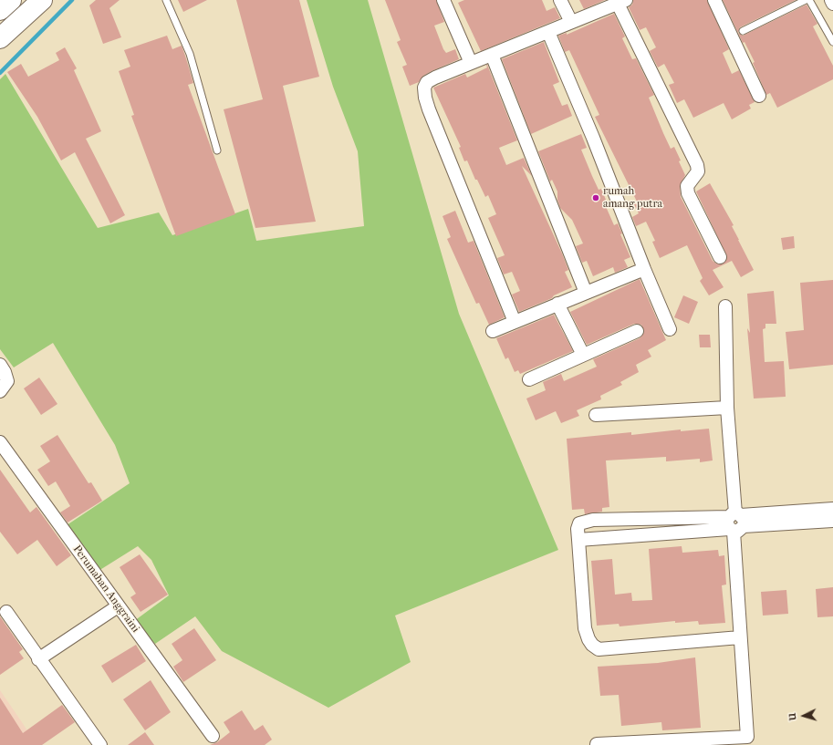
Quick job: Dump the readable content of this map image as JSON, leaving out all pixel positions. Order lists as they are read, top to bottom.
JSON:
{
  "streets": {
    "street": ["Perumahan Anggraini"]
  },
  "places": ["rumah amang putra"],
  "north": "left"
}
